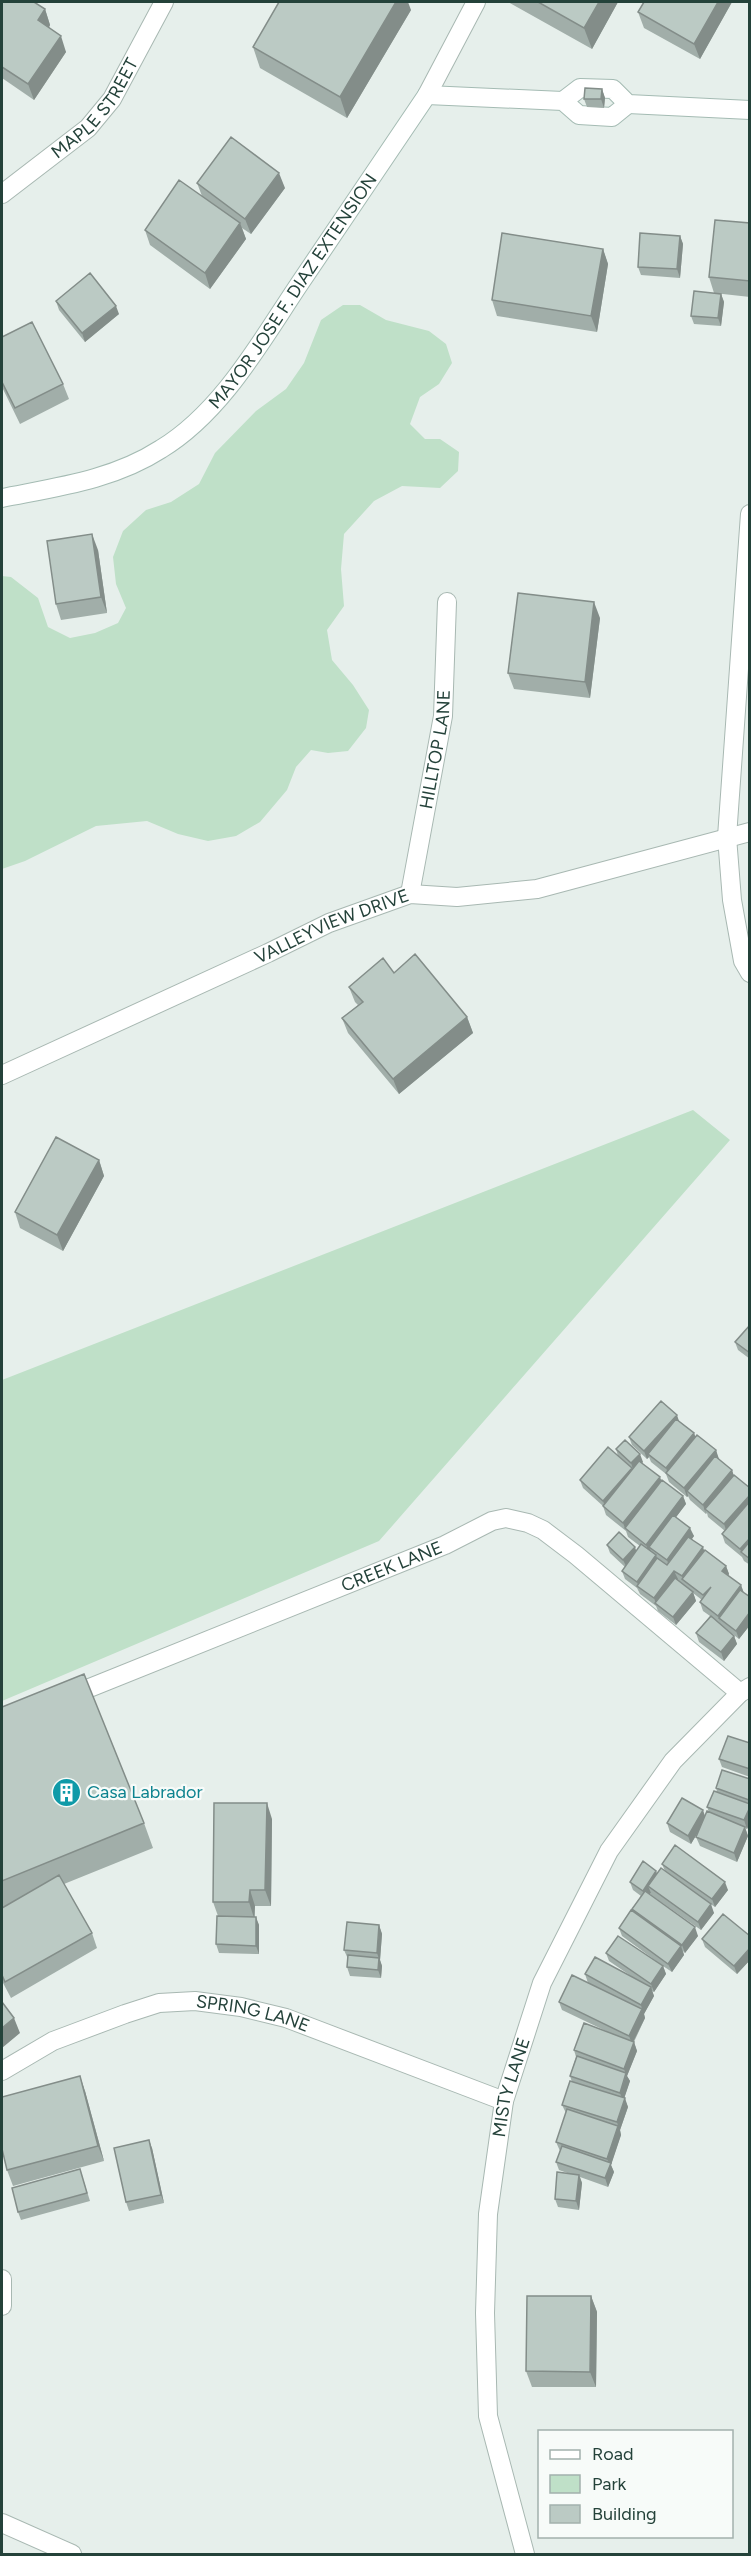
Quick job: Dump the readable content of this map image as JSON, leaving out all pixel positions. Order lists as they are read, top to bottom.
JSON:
{
  "streets": {
    "street": [
      "MAPLE STREET",
      "MAYOR JOSE F. DIAZ EXTENSION",
      "HILLTOP LANE",
      "VALLEYVIEW DRIVE",
      "CREEK LANE",
      "SPRING LANE",
      "MISTY LANE"
    ]
  },
  "crossings": [
    ["HILLTOP LANE", "VALLEYVIEW DRIVE"],
    ["CREEK LANE", "MISTY LANE"],
    ["SPRING LANE", "MISTY LANE"]
  ],
  "places": {
    "building": ["Casa Labrador"]
  },
  "legend": ["Road", "Park", "Building"]
}
